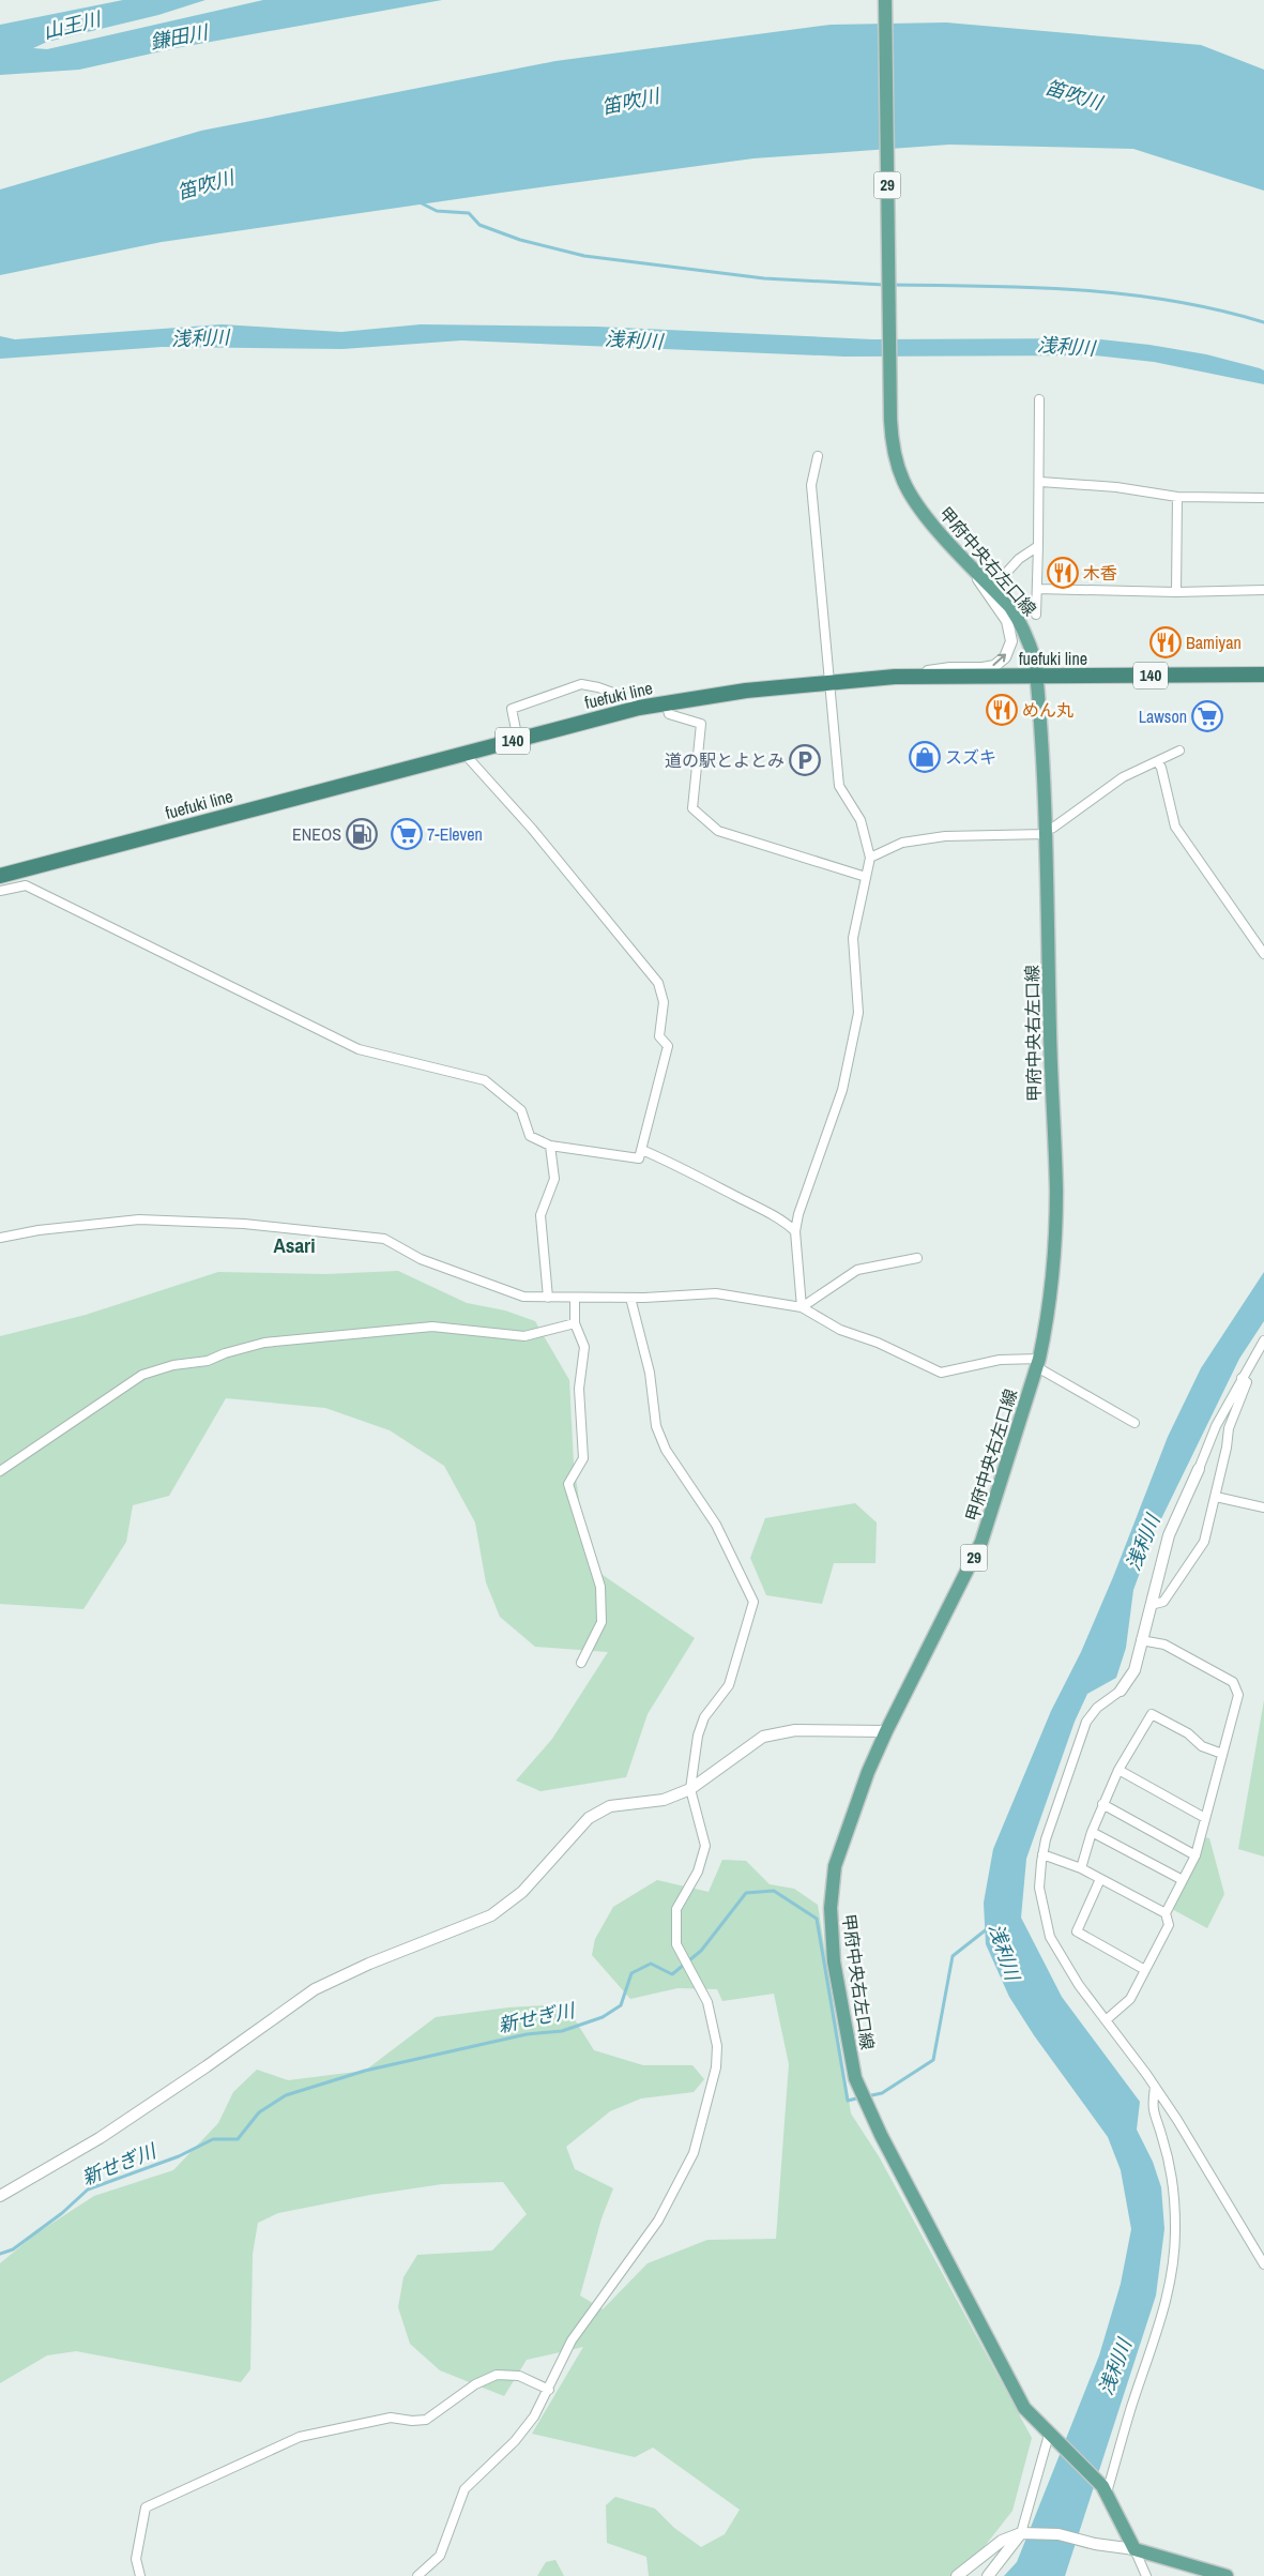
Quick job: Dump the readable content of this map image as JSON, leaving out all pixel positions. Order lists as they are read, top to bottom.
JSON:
{
  "streets": {
    "highway": ["fuefuki line", "140"],
    "main road": ["29", "甲府中央右左口線"]
  },
  "crossings": [
    ["甲府中央右左口線", "fuefuki line"]
  ],
  "districts": ["Asari"],
  "water": [
    "山王川",
    "鎌田川",
    "笛吹川",
    "浅利川",
    "新せぎ川"
  ],
  "places": {
    "restaurant": ["木香", "Bamiyan", "めん丸"],
    "supermarket": ["Lawson", "7-Eleven"],
    "shop": ["スズキ"],
    "parking": ["道の駅とよとみ"],
    "fuel station": ["ENEOS"]
  }
}
